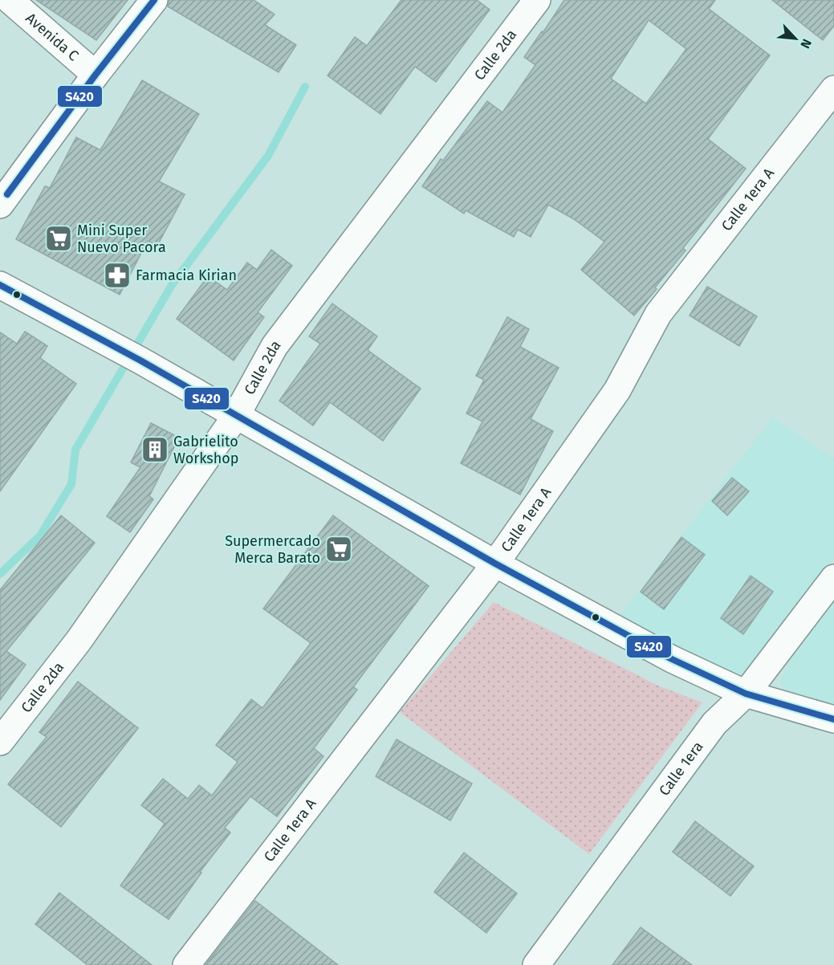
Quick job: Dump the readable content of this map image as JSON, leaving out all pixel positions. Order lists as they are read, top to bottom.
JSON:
{
  "streets": {
    "street": [
      "Avenida C",
      "Calle 2da",
      "Calle 1era A",
      "Calle 1era"
    ]
  },
  "places": {
    "supermarket": ["Mini Super Nuevo Pacora", "Supermercado Merca Barato"],
    "pharmacy": ["Farmacia Kirian"],
    "building": ["Gabrielito Workshop"]
  },
  "lines": ["transit line S420"],
  "north": "bottom right"
}
